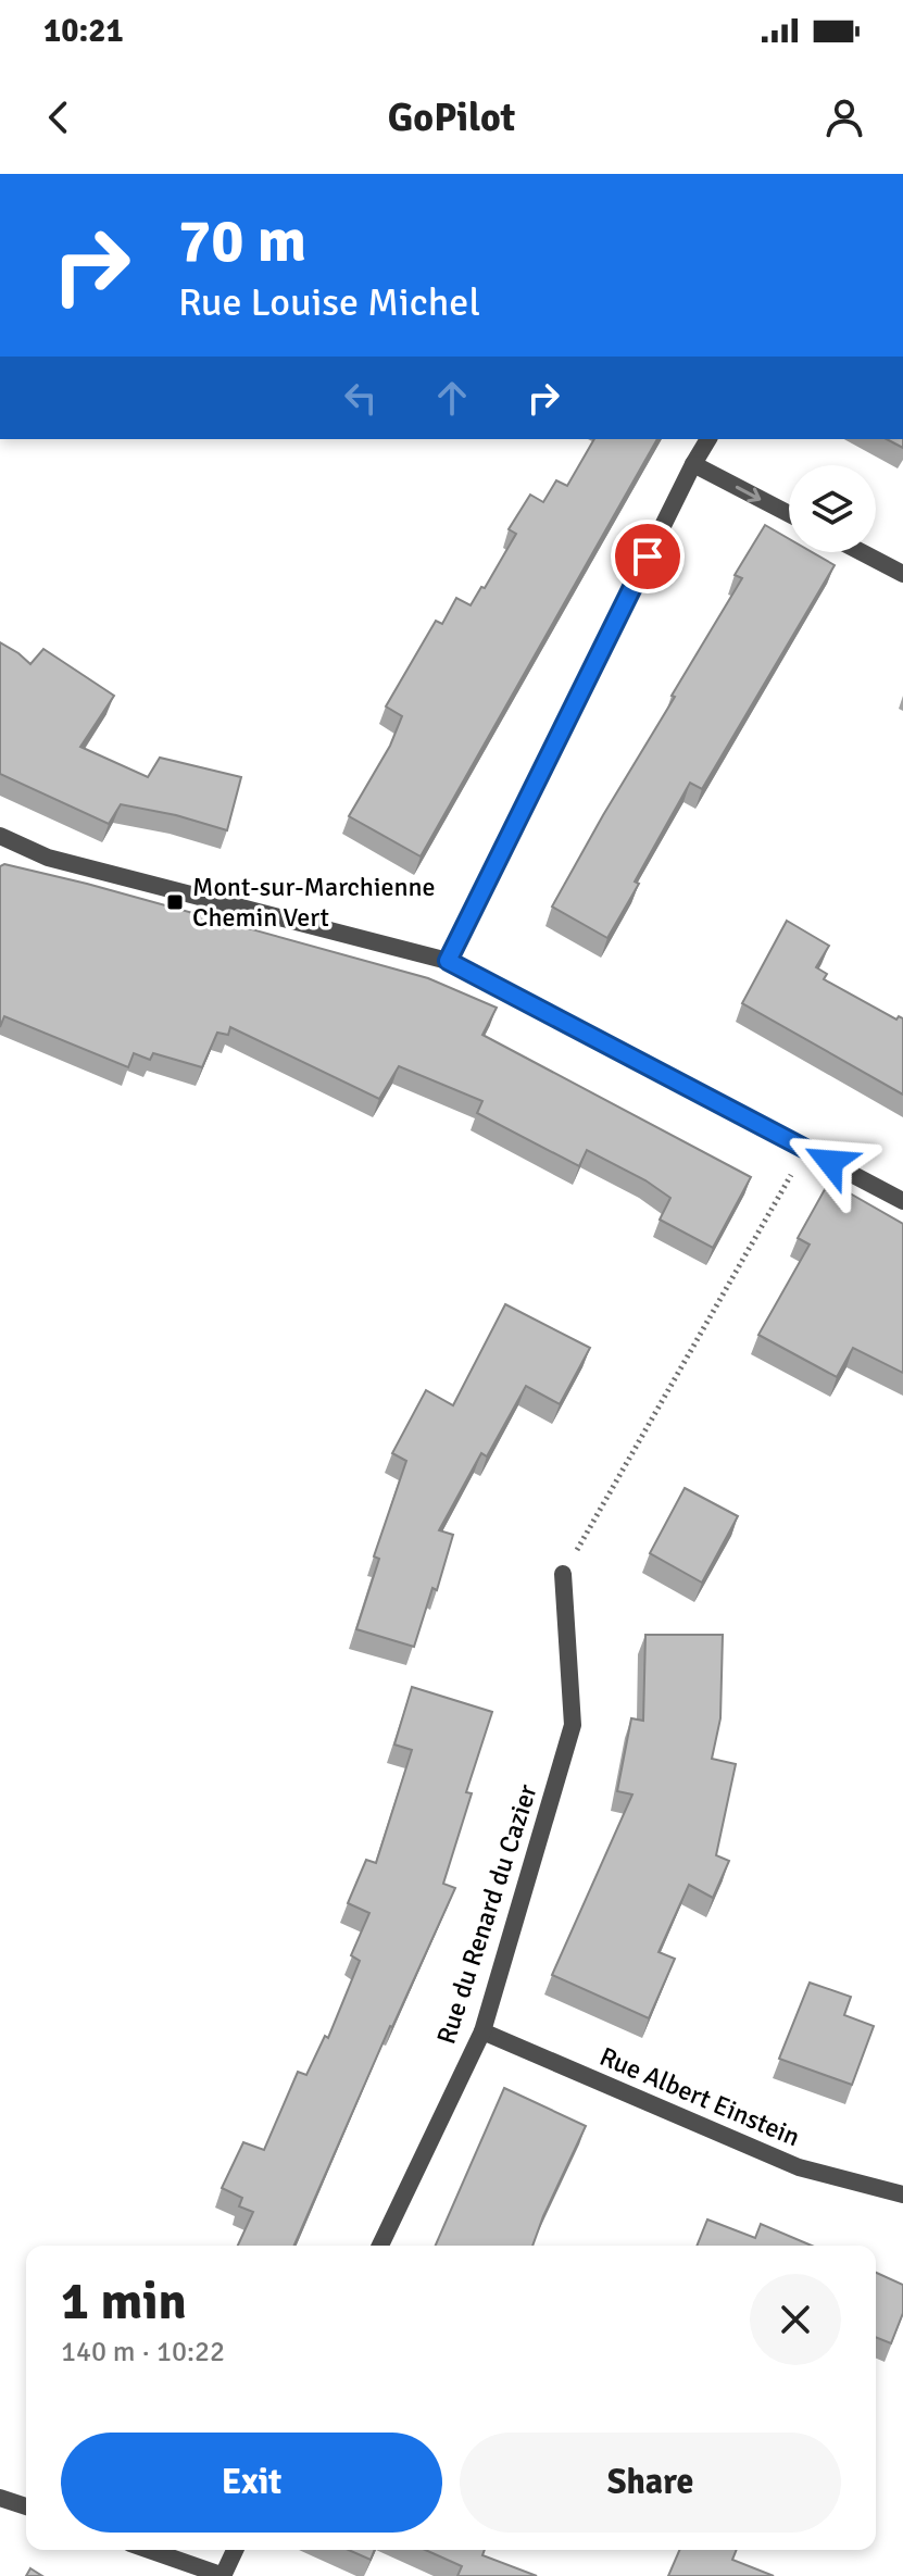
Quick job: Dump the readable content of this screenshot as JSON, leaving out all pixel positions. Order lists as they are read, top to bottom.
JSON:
{
  "streets": {
    "street": ["Rue du Renard du Cazier", "Rue Albert Einstein"]
  },
  "crossings": [
    ["Rue du Renard du Cazier", "Rue Albert Einstein"]
  ],
  "places": {
    "transit": ["Mont-sur-Marchienne Chemin Vert"]
  },
  "page": {
    "status": "10:21",
    "header": "GoPilot",
    "turn": ["70 m", "Rue Louise Michel"],
    "heading": ["1 min", "140 m · 10:22"],
    "buttons": ["Exit", "Share"]
  }
}
